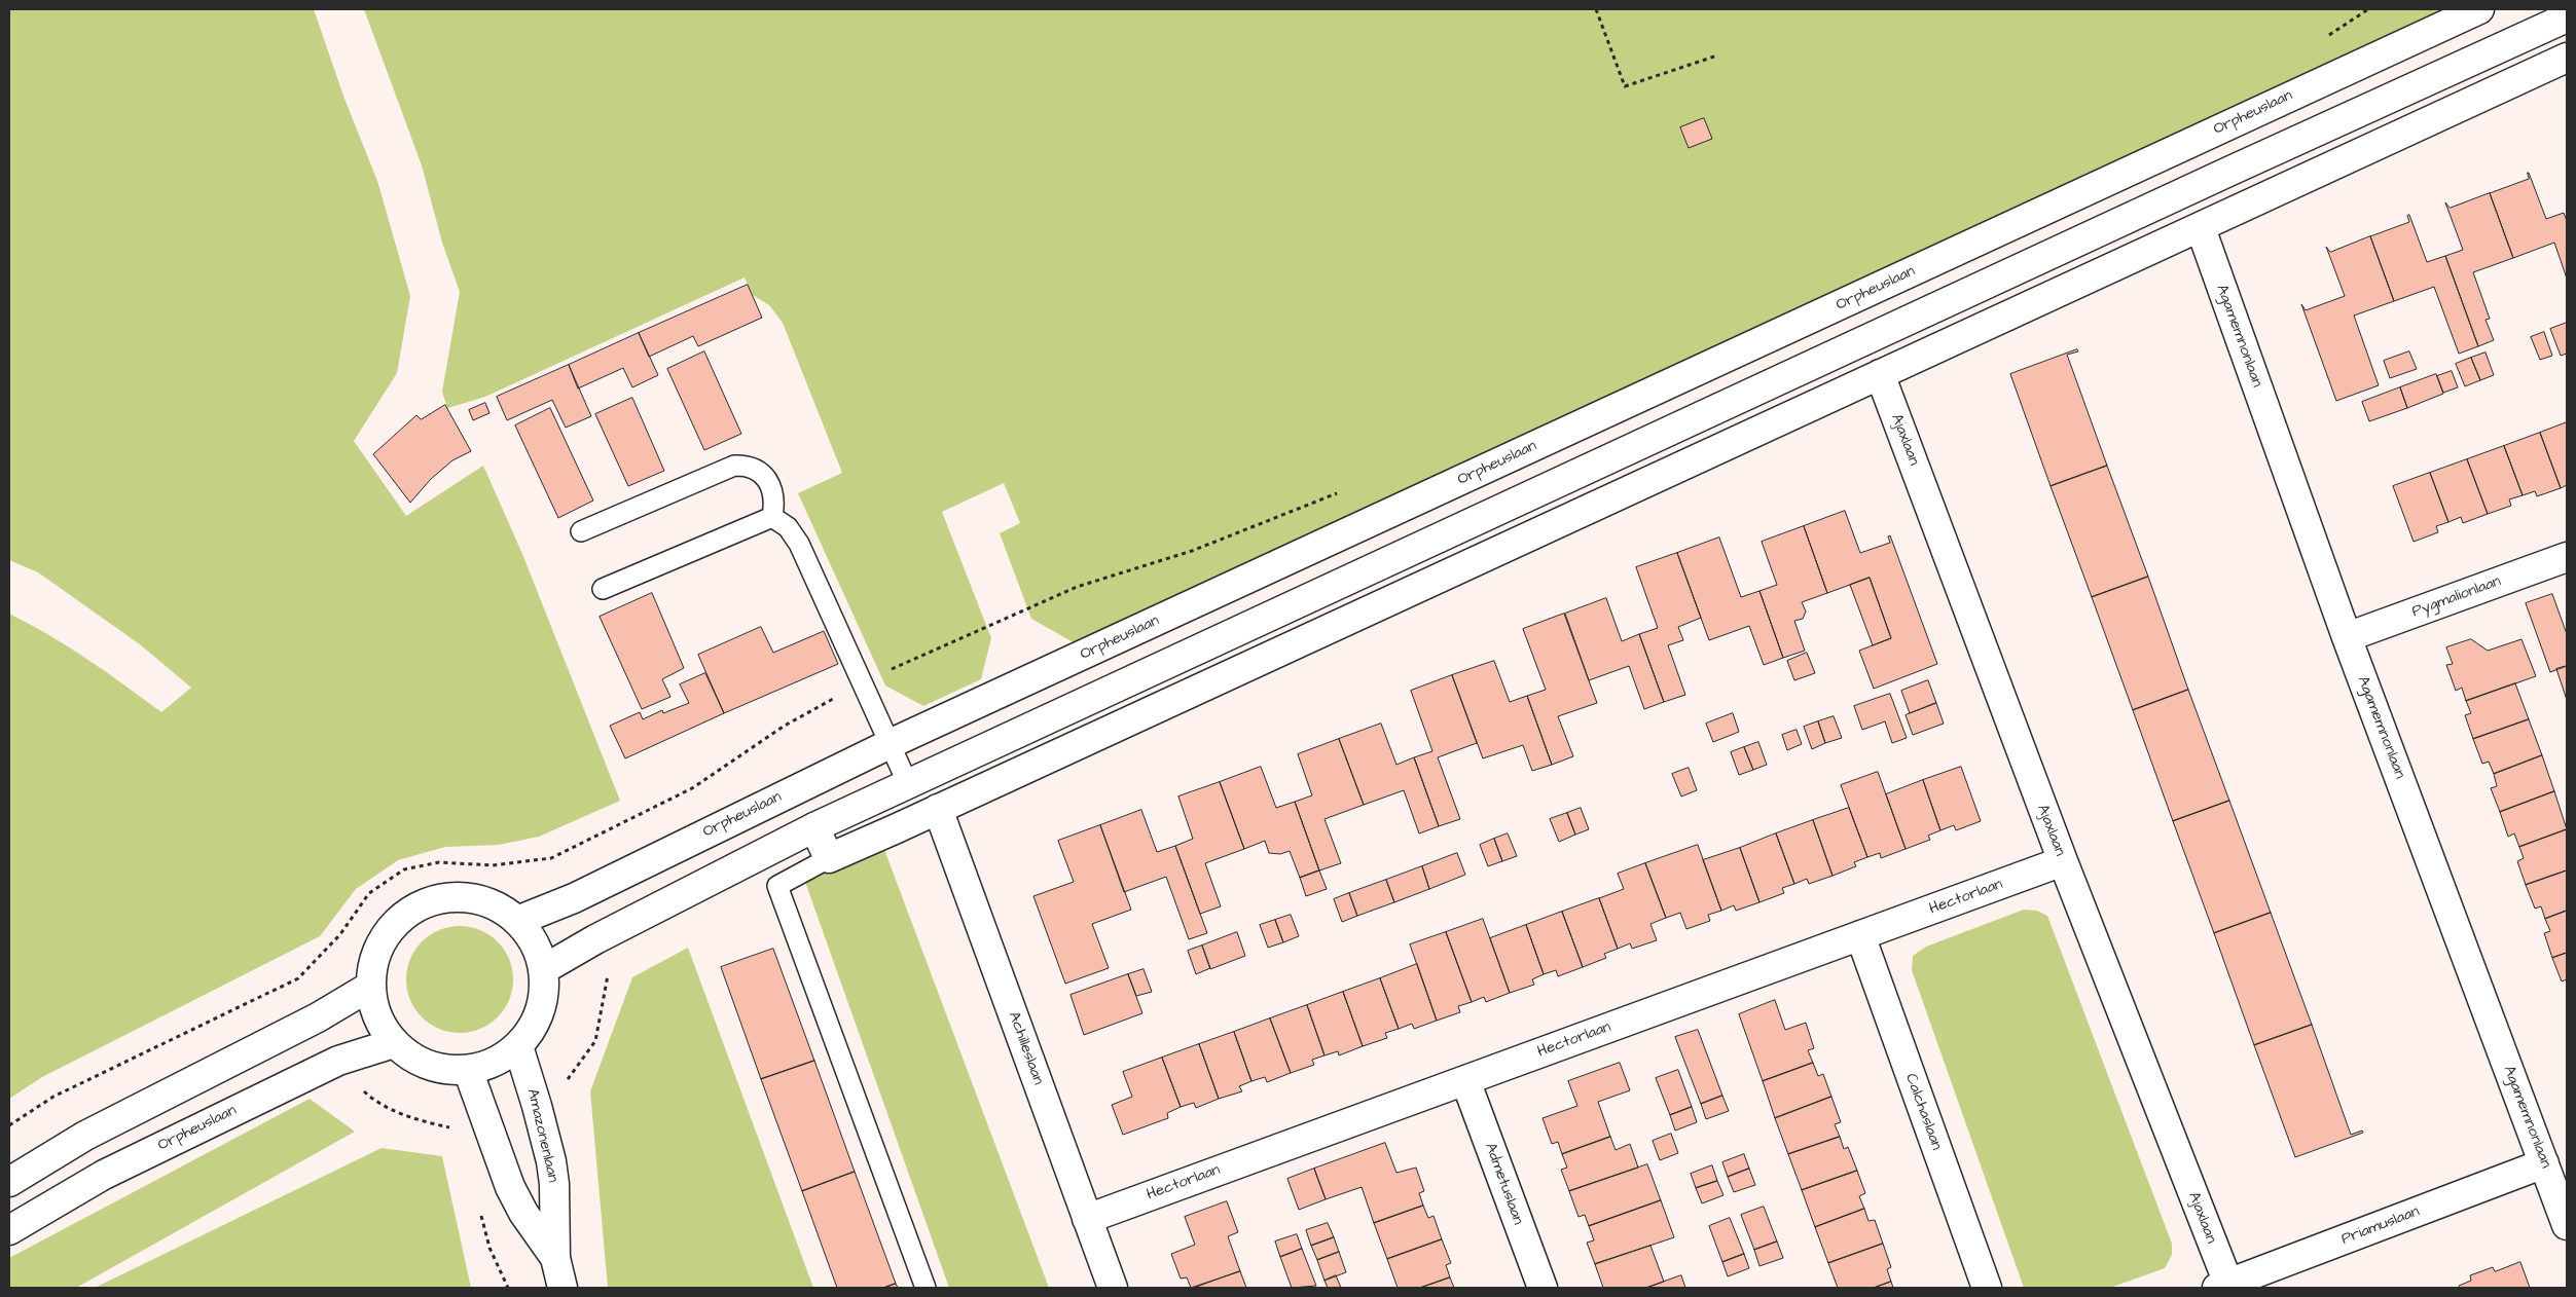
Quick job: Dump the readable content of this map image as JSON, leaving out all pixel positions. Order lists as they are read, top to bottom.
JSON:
{
  "streets": {
    "street": [
      "Orpheuslaan",
      "Agamemnonlaan",
      "Ajaxlaan",
      "Pygmalionlaan",
      "Hectorlaan",
      "Achilleslaan",
      "Calchaslaan",
      "Amazonenlaan",
      "Admetuslaan",
      "Priamuslaan"
    ]
  },
  "crossings": [
    ["Orpheuslaan", "Amazonenlaan"],
    ["Agamemnonlaan", "Pygmalionlaan"],
    ["Agamemnonlaan", "Priamuslaan"],
    ["Ajaxlaan", "Hectorlaan"],
    ["Ajaxlaan", "Priamuslaan"],
    ["Hectorlaan", "Achilleslaan"],
    ["Hectorlaan", "Calchaslaan"],
    ["Hectorlaan", "Admetuslaan"]
  ]
}
